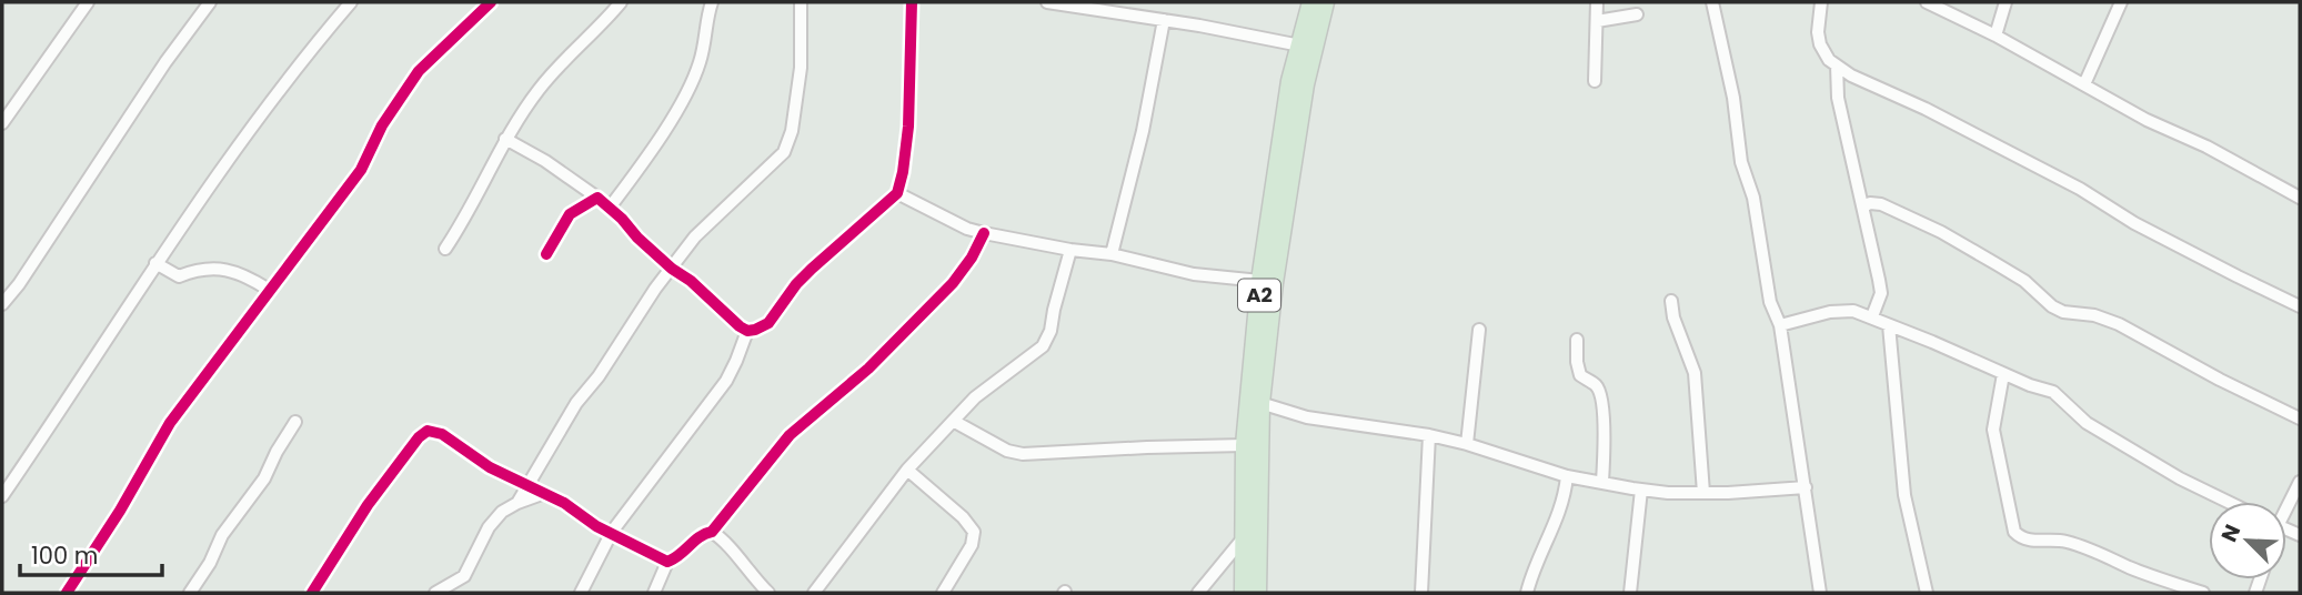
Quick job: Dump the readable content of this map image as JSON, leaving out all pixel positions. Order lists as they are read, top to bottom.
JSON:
{
  "streets": {
    "highway": ["A2"]
  },
  "scale_bar": "100 m",
  "north": "top left"
}
